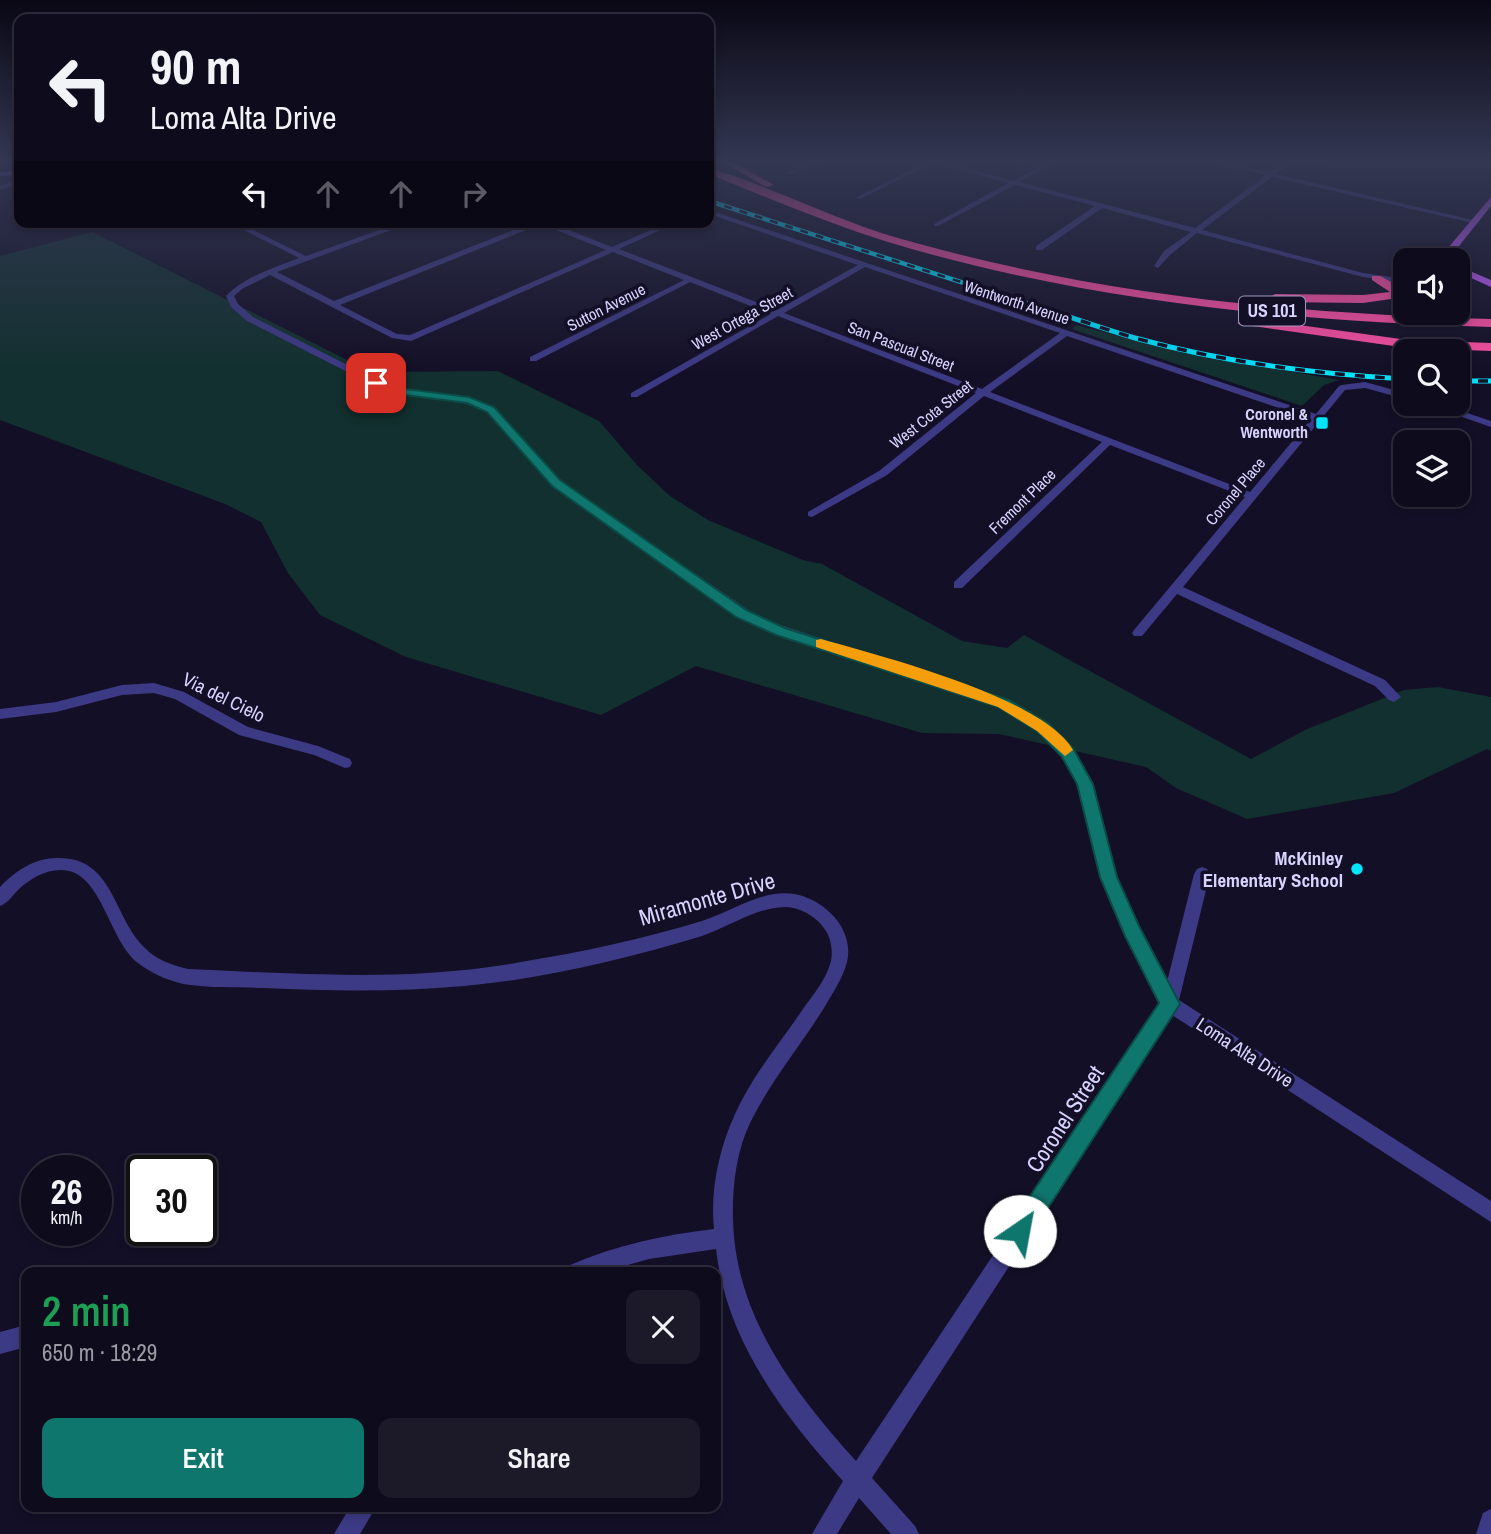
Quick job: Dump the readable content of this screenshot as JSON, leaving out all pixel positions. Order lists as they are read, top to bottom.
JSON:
{
  "streets": {
    "highway": ["US 101"],
    "street": [
      "Wentworth Avenue",
      "Sutton Avenue",
      "West Ortega Street",
      "San Pascual Street",
      "West Cota Street",
      "Coronel Place",
      "Fremont Place",
      "Via del Cielo",
      "Miramonte Drive",
      "Loma Alta Drive",
      "Coronel Street"
    ]
  },
  "crossings": [
    ["Wentworth Avenue", "West Ortega Street"],
    ["Wentworth Avenue", "West Cota Street"],
    ["Wentworth Avenue", "Coronel Place"],
    ["Sutton Avenue", "San Pascual Street"],
    ["West Ortega Street", "San Pascual Street"],
    ["San Pascual Street", "West Cota Street"],
    ["San Pascual Street", "Coronel Place"],
    ["San Pascual Street", "Fremont Place"],
    ["Miramonte Drive", "Coronel Street"],
    ["Loma Alta Drive", "Coronel Street"]
  ],
  "places": {
    "transit": ["Coronel & Wentworth"],
    "other": ["McKinley Elementary School"]
  },
  "page": {
    "turn": ["90 m", "Loma Alta Drive"],
    "speed": "26 km/h",
    "limit": "30",
    "heading": ["2 min", "650 m · 18:29"],
    "buttons": ["Exit", "Share"]
  }
}
